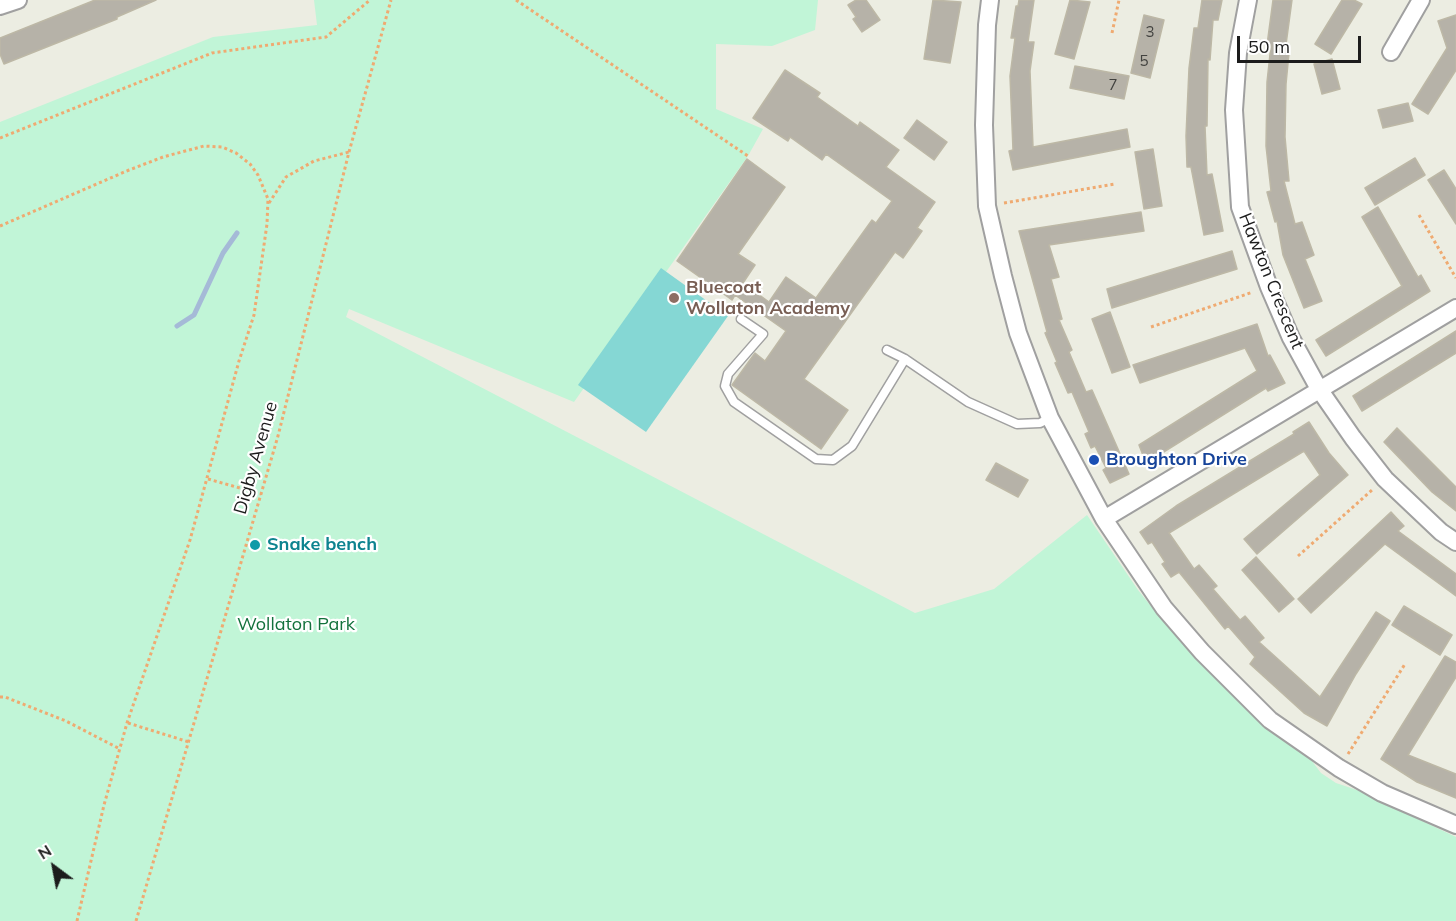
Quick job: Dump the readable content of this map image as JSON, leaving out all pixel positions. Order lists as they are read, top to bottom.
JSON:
{
  "streets": {
    "street": ["Hawton Crescent"],
    "path": ["Digby Avenue"]
  },
  "parks": ["Wollaton Park"],
  "places": ["Bluecoat Wollaton Academy", "Broughton Drive", "Snake bench"],
  "house_numbers": ["3", "5", "7"],
  "scale_bar": "50 m",
  "north": "top left"
}
